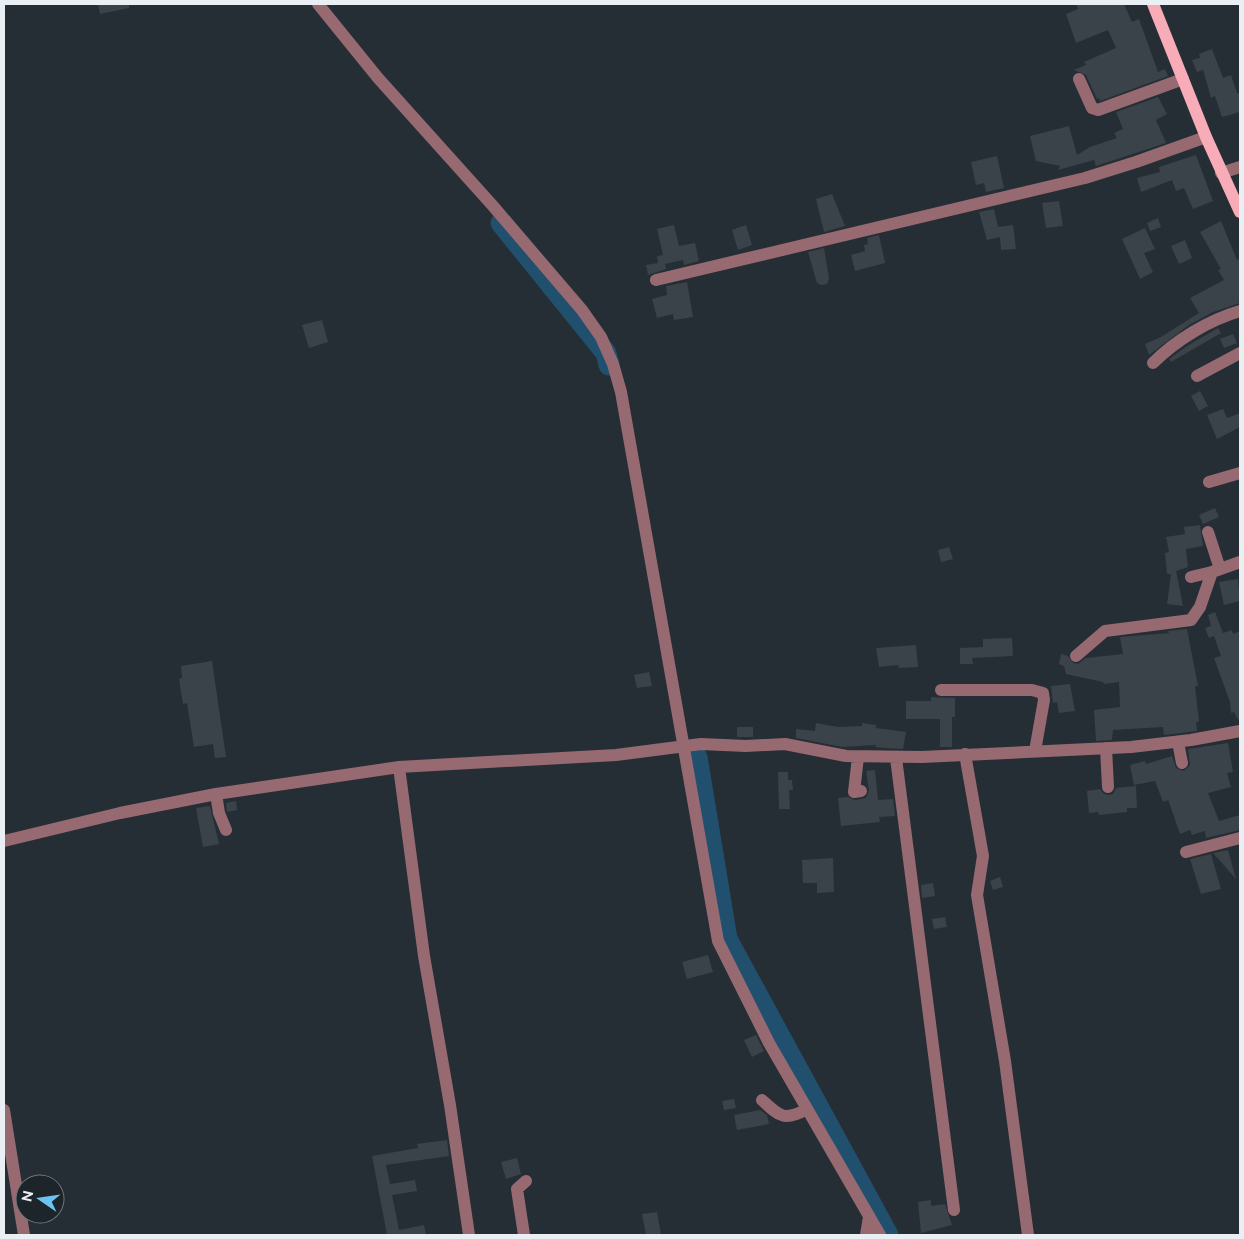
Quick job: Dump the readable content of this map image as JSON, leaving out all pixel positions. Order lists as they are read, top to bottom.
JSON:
{
  "north": "left"
}
